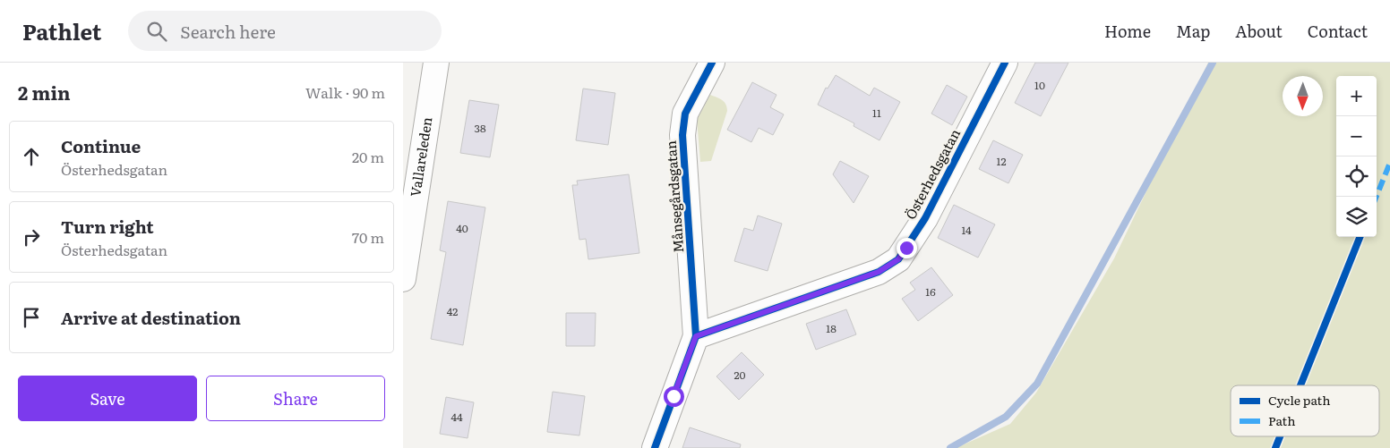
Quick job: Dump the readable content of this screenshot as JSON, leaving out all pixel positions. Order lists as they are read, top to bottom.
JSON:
{
  "streets": {
    "street": ["Vallareleden", "Österhedsgatan", "Månsegårdsgatan"]
  },
  "crossings": [
    ["Österhedsgatan", "Månsegårdsgatan"]
  ],
  "house_numbers": [
    "10",
    "11",
    "38",
    "12",
    "40",
    "14",
    "16",
    "42",
    "18",
    "20",
    "44"
  ],
  "legend": ["Cycle path", "Path"],
  "north": "bottom",
  "page": {
    "header": "Pathlet",
    "search": "Search here",
    "nav": [
      "Home",
      "Map",
      "About",
      "Contact"
    ],
    "heading": ["2 min", "Walk · 90 m"],
    "map_buttons": ["+", "−"],
    "list": [
      ["Continue", "Österhedsgatan", "20 m"],
      ["Turn right", "Österhedsgatan", "70 m"],
      "Arrive at destination"
    ],
    "buttons": ["Save", "Share"]
  }
}
